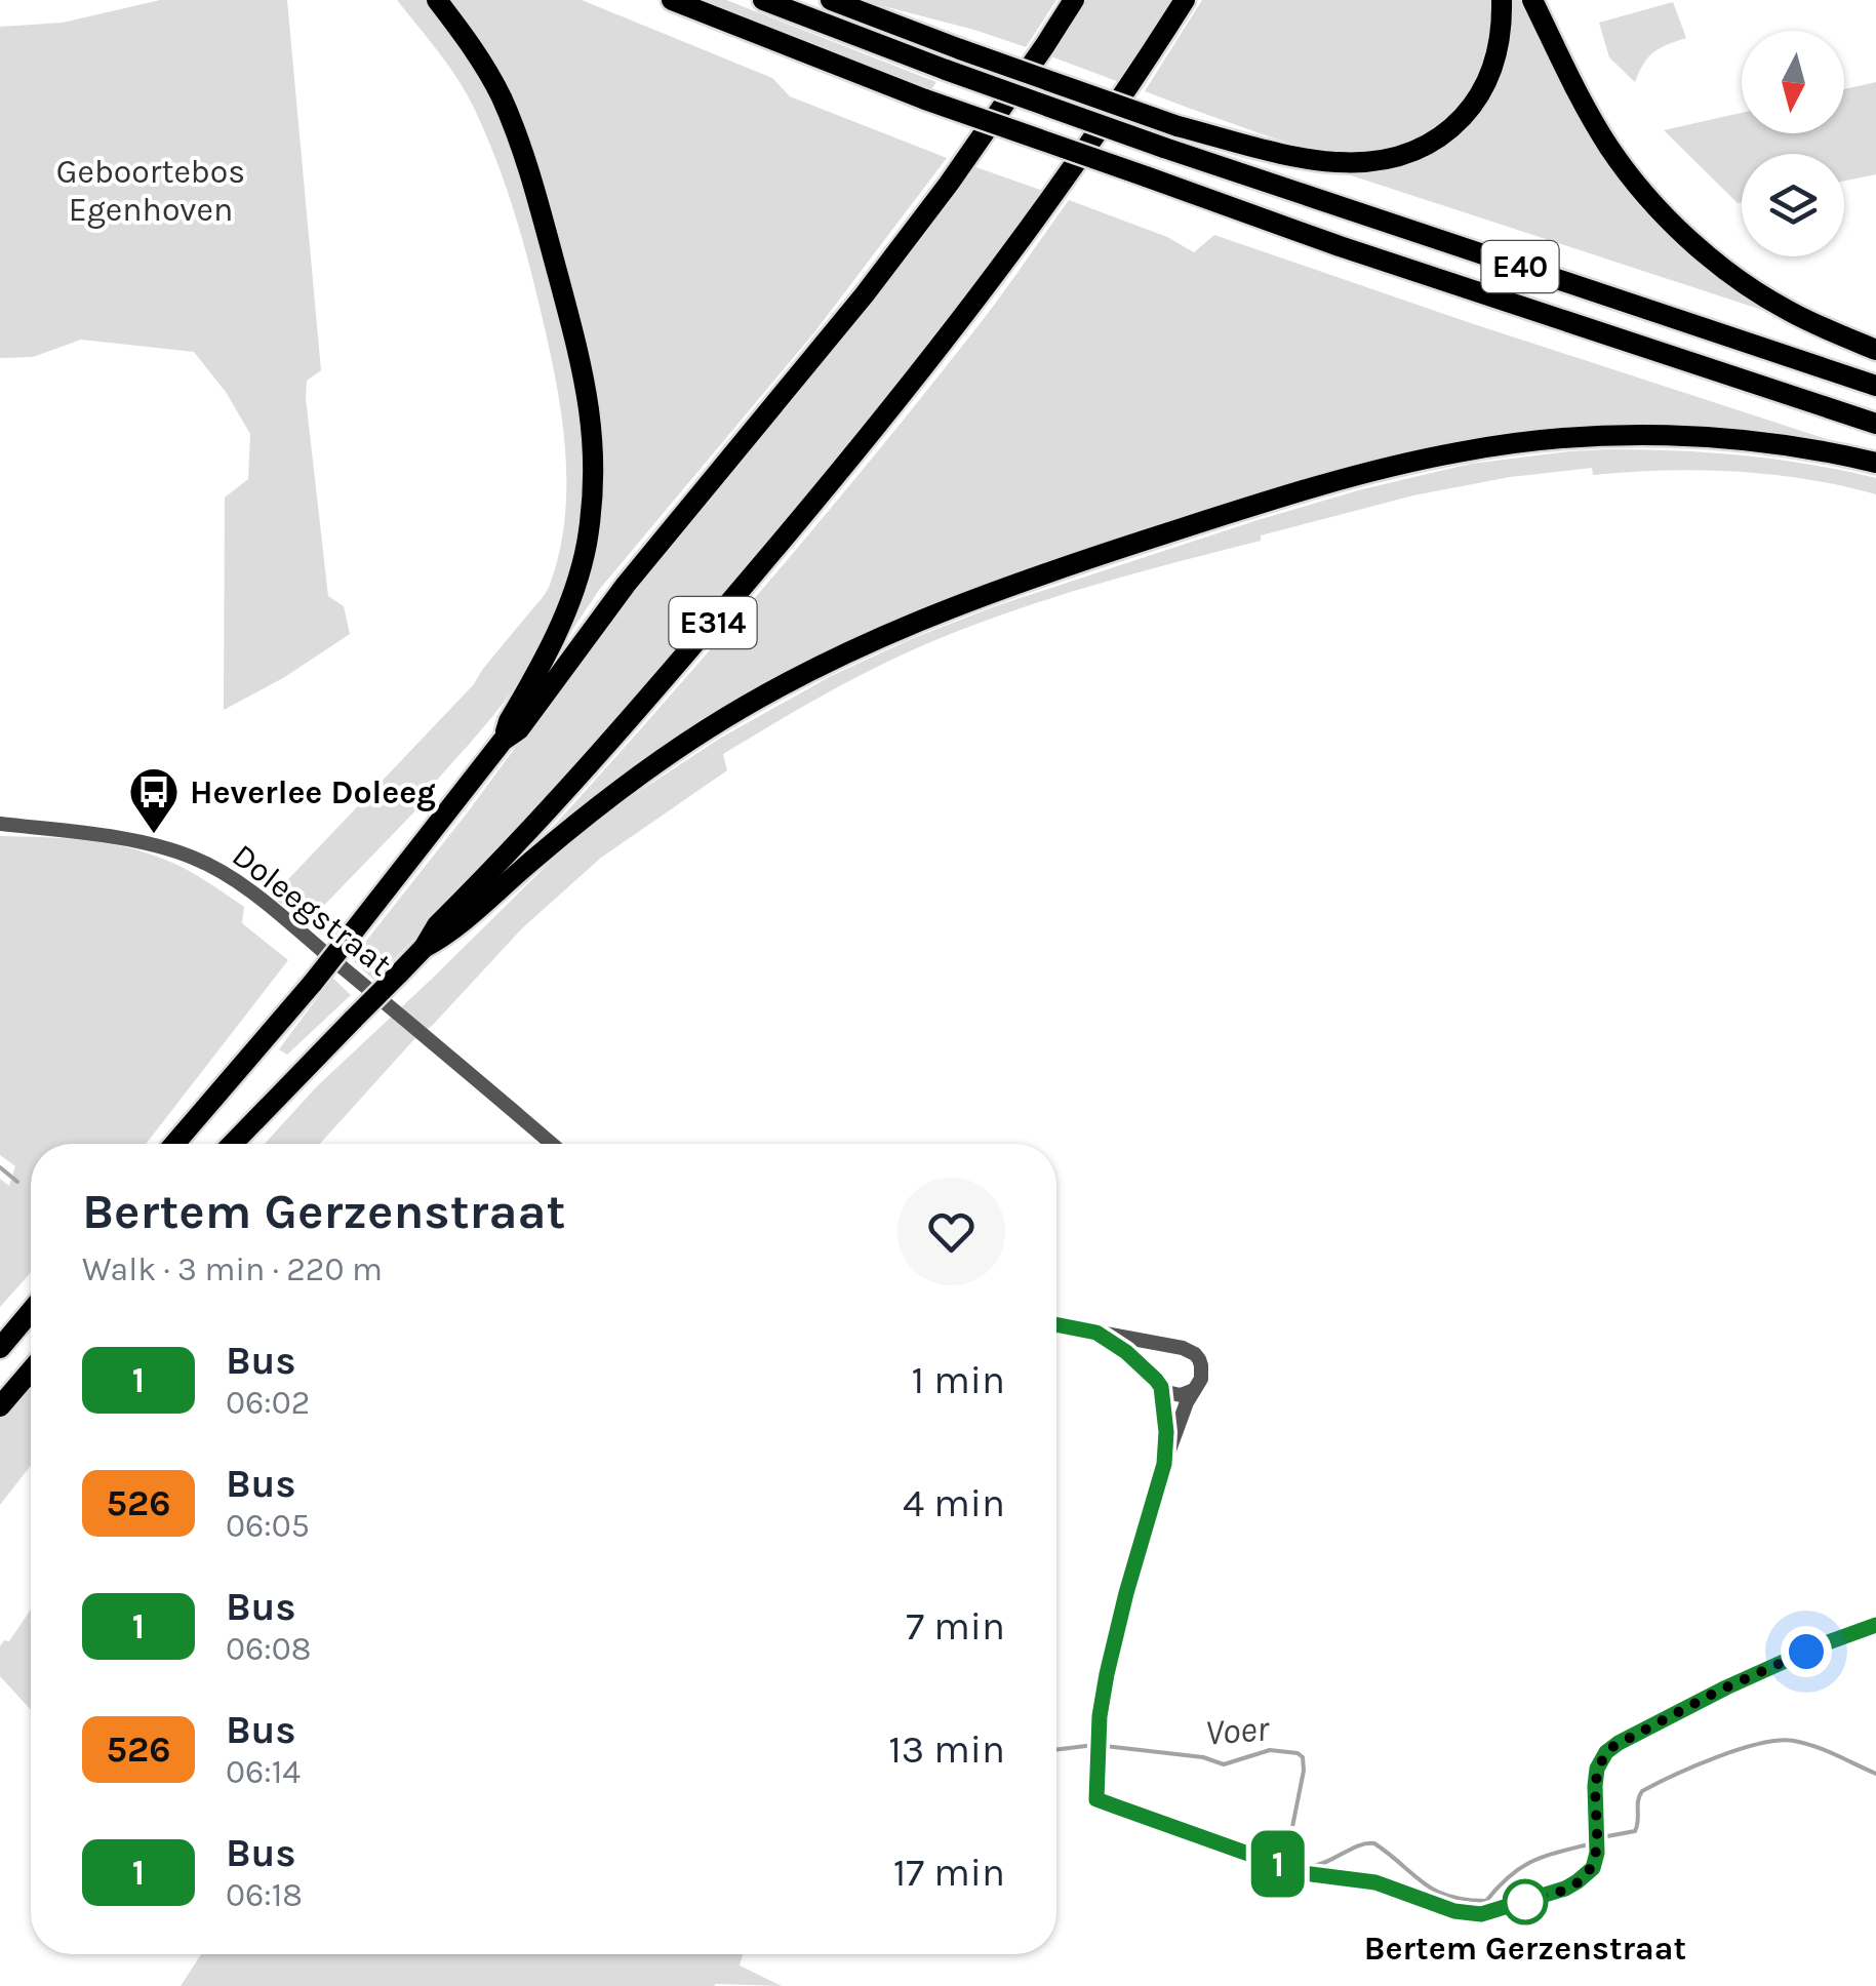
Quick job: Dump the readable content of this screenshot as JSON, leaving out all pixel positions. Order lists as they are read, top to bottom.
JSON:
{
  "streets": {
    "highway": ["E40", "E314"],
    "street": ["Doleegstraat"]
  },
  "water": ["Voer"],
  "parks": ["Geboortebos Egenhoven"],
  "places": {
    "bus stop": ["Heverlee Doleeg"],
    "other": ["Bertem Gerzenstraat"]
  },
  "lines": ["bus line 1"],
  "north": "bottom",
  "page": {
    "on_map": "1",
    "heading": ["Bertem Gerzenstraat", "Walk · 3 min · 220 m"],
    "list": [
      {
        "mark": "1",
        "name": "Bus",
        "note": "06:02",
        "value": "1 min"
      },
      {
        "mark": "526",
        "name": "Bus",
        "note": "06:05",
        "value": "4 min"
      },
      {
        "mark": "1",
        "name": "Bus",
        "note": "06:08",
        "value": "7 min"
      },
      {
        "mark": "526",
        "name": "Bus",
        "note": "06:14",
        "value": "13 min"
      },
      {
        "mark": "1",
        "name": "Bus",
        "note": "06:18",
        "value": "17 min"
      }
    ]
  }
}
